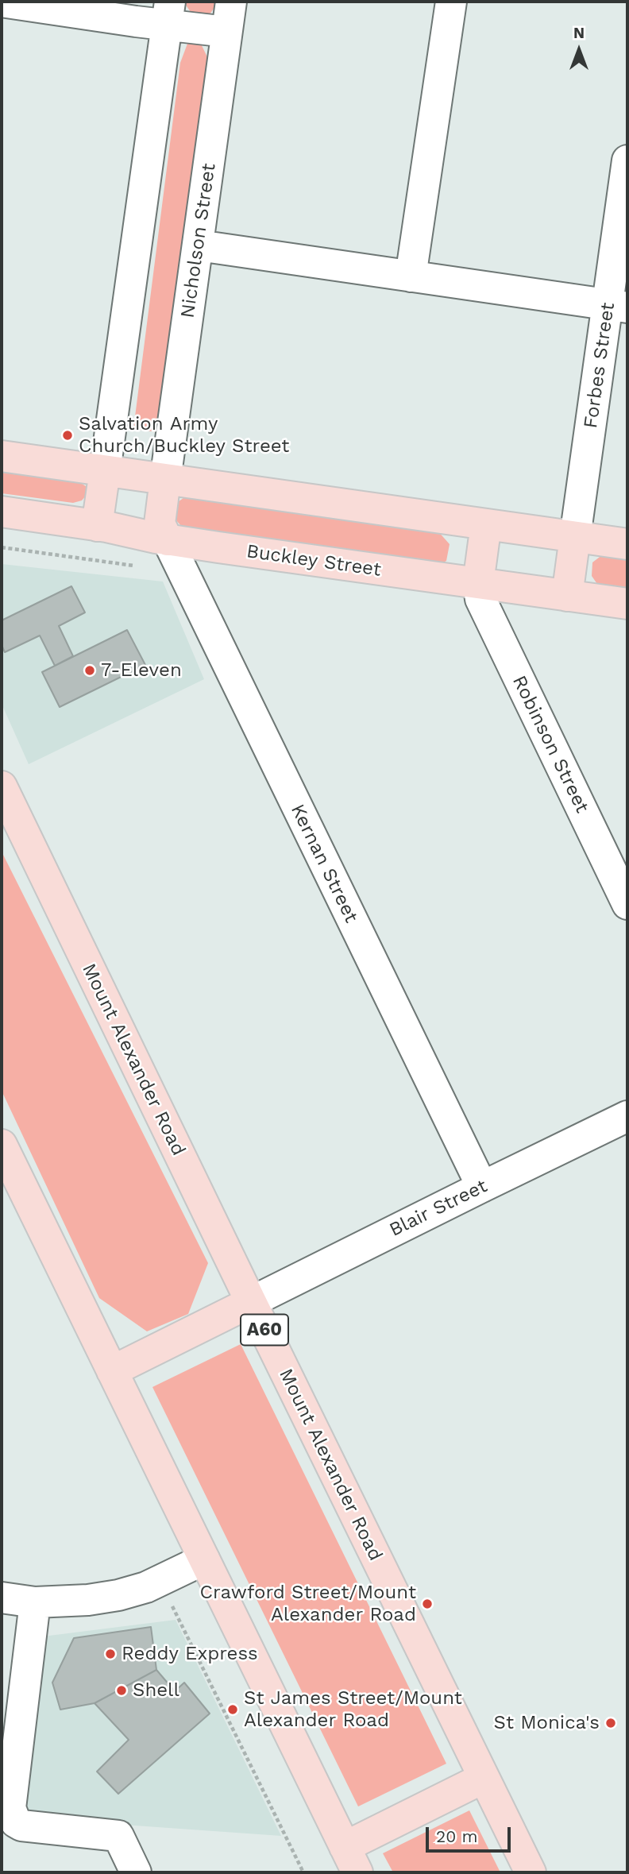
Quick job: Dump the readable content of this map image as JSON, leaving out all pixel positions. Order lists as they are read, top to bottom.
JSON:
{
  "streets": {
    "main road": ["Buckley Street", "Mount Alexander Road", "A60"],
    "street": [
      "Nicholson Street",
      "Forbes Street",
      "Robinson Street",
      "Kernan Street",
      "Blair Street"
    ]
  },
  "crossings": [
    ["Buckley Street", "Robinson Street"],
    ["Buckley Street", "Kernan Street"],
    ["Kernan Street", "Blair Street"],
    ["Mount Alexander Road", "Blair Street"]
  ],
  "places": [
    "Salvation Army Church/Buckley Street",
    "7-Eleven",
    "Crawford Street/Mount Alexander Road",
    "Reddy Express",
    "Shell",
    "St James Street/Mount Alexander Road",
    "St Monica's"
  ],
  "scale_bar": "20 m",
  "north": "top"
}
